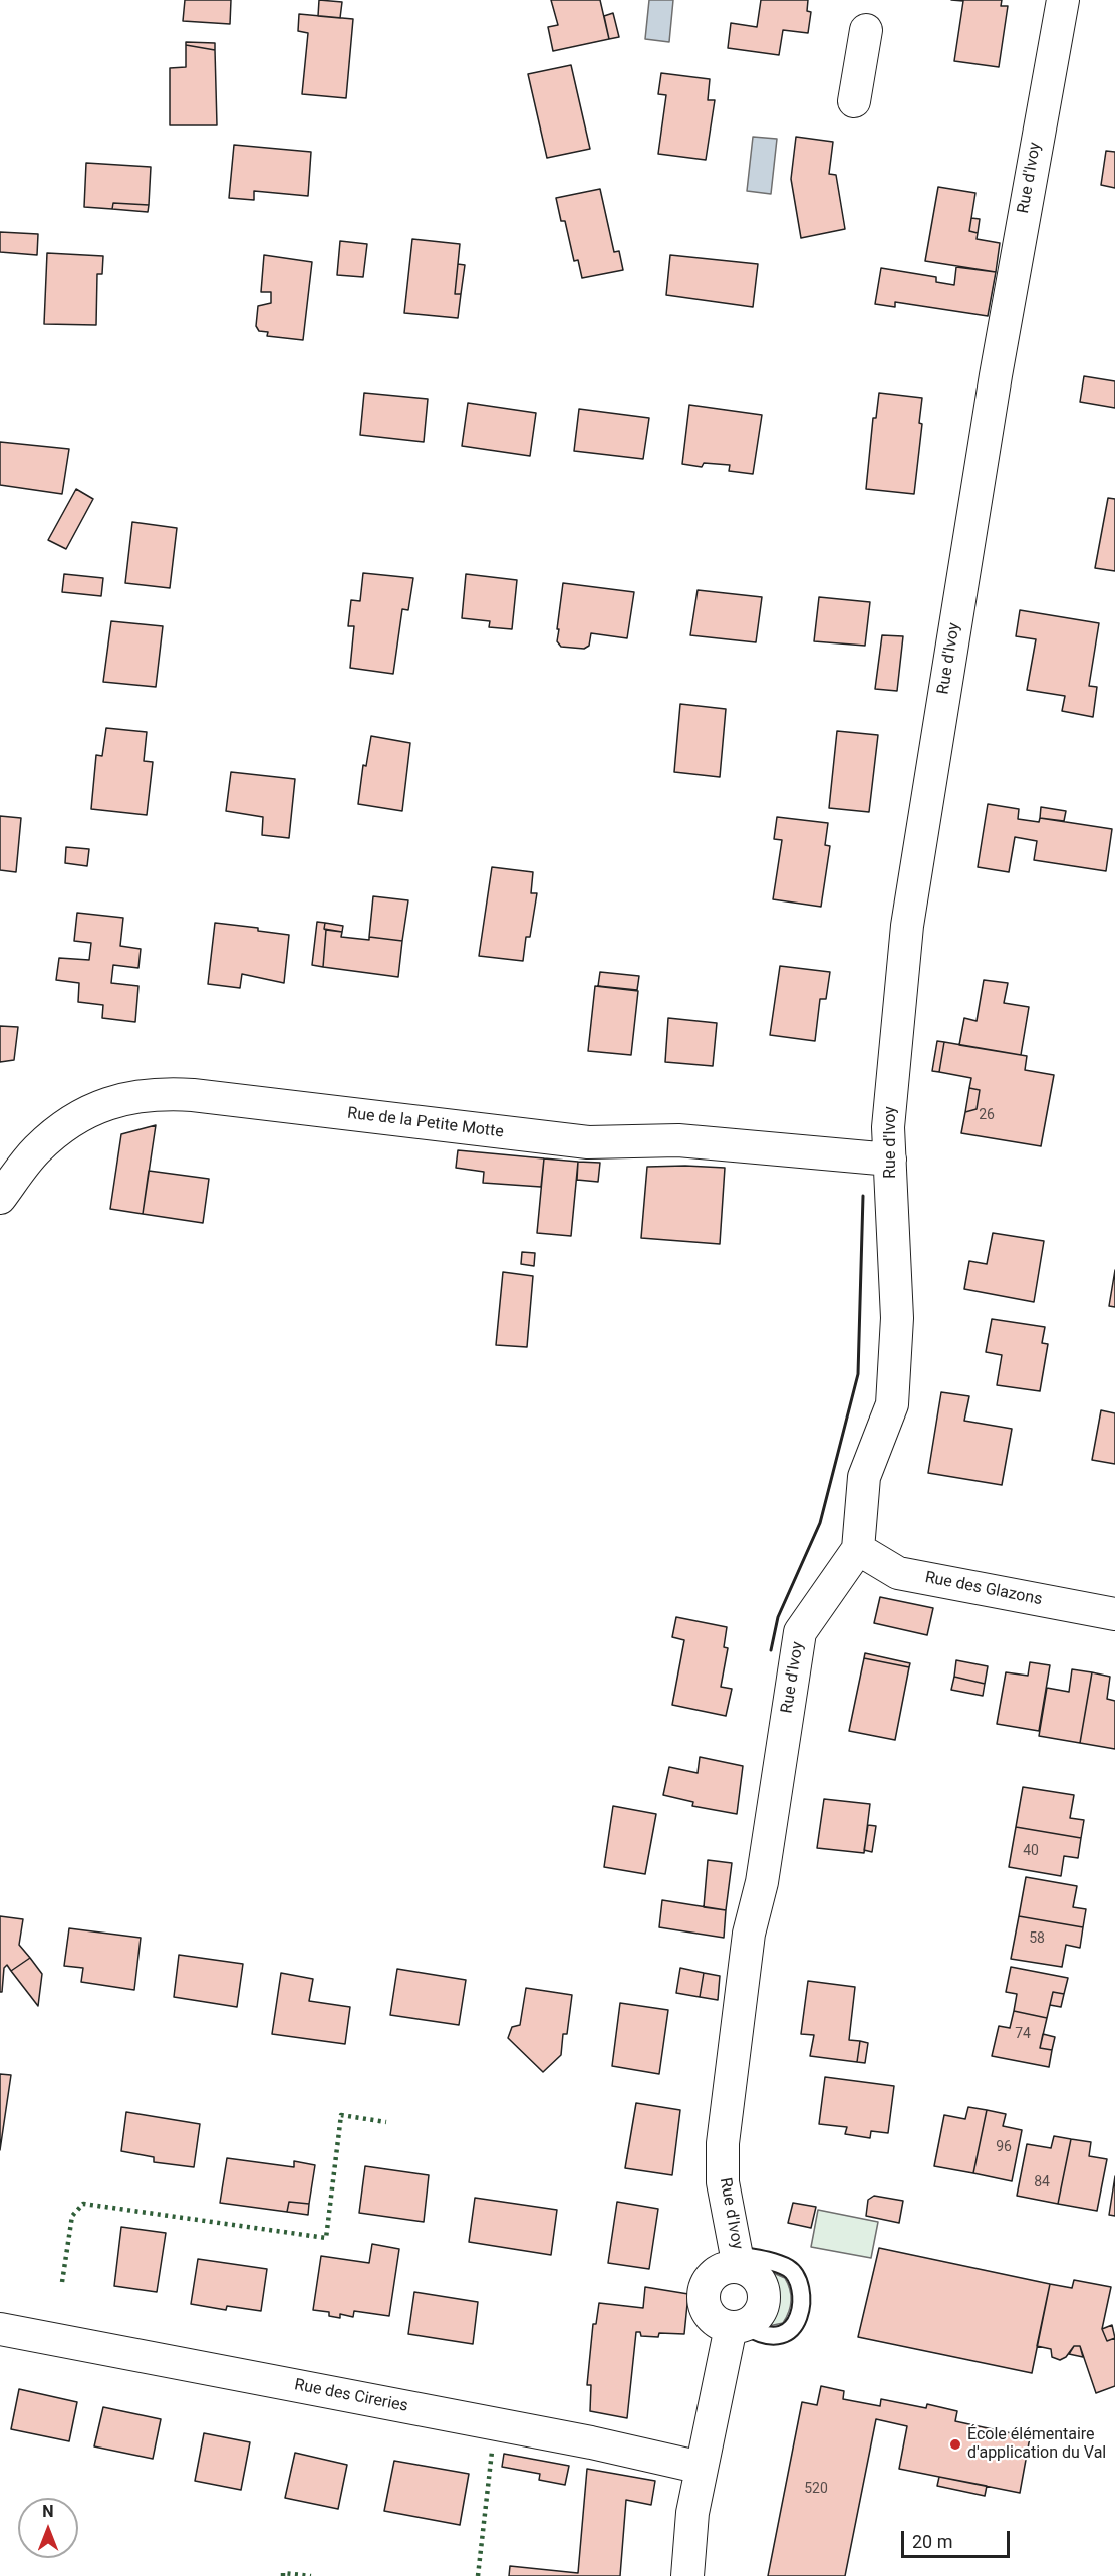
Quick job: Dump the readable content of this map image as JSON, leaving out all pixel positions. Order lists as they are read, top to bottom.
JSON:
{
  "streets": {
    "street": [
      "Rue d'Ivoy",
      "Rue de la Petite Motte",
      "Rue des Glazons",
      "Rue des Cireries"
    ]
  },
  "crossings": [
    ["Rue d'Ivoy", "Rue de la Petite Motte"],
    ["Rue d'Ivoy", "Rue des Glazons"]
  ],
  "places": ["École élémentaire d'application du Val"],
  "house_numbers": [
    "26",
    "40",
    "58",
    "74",
    "96",
    "84",
    "520"
  ],
  "scale_bar": "20 m",
  "north": "top"
}
